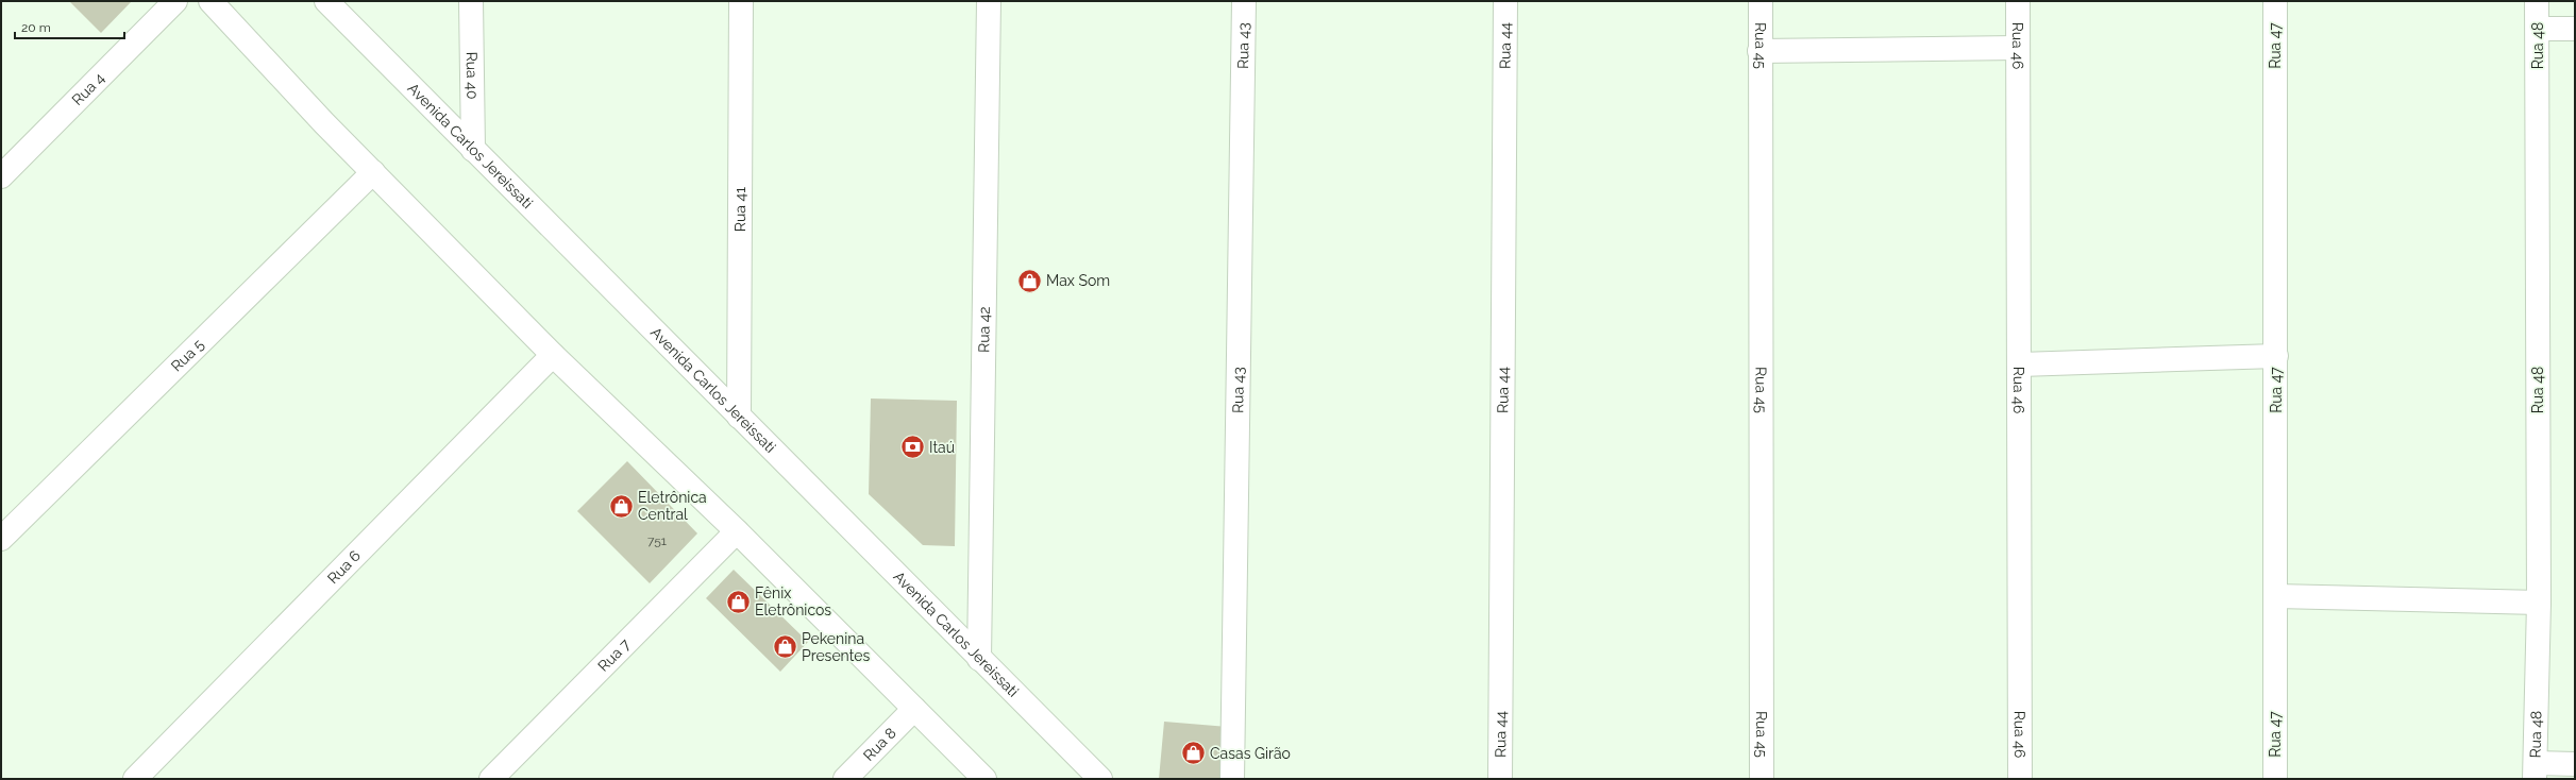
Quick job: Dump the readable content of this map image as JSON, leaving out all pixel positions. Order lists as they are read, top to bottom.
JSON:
{
  "streets": {
    "street": [
      "Rua 43",
      "Rua 44",
      "Rua 45",
      "Rua 46",
      "Rua 47",
      "Rua 48",
      "Rua 40",
      "Rua 4",
      "Avenida Carlos Jereissati",
      "Rua 41",
      "Rua 42",
      "Rua 5",
      "Rua 6",
      "Rua 7",
      "Rua 8"
    ]
  },
  "crossings": [
    ["Rua 40", "Avenida Carlos Jereissati"],
    ["Avenida Carlos Jereissati", "Rua 41"],
    ["Avenida Carlos Jereissati", "Rua 42"]
  ],
  "places": {
    "shop": [
      "Max Som",
      "Eletrônica Central",
      "Fênix Eletrônicos",
      "Pekenina Presentes",
      "Casas Girão"
    ],
    "bank": ["Itaú"]
  },
  "house_numbers": ["751"],
  "scale_bar": "20 m"
}
